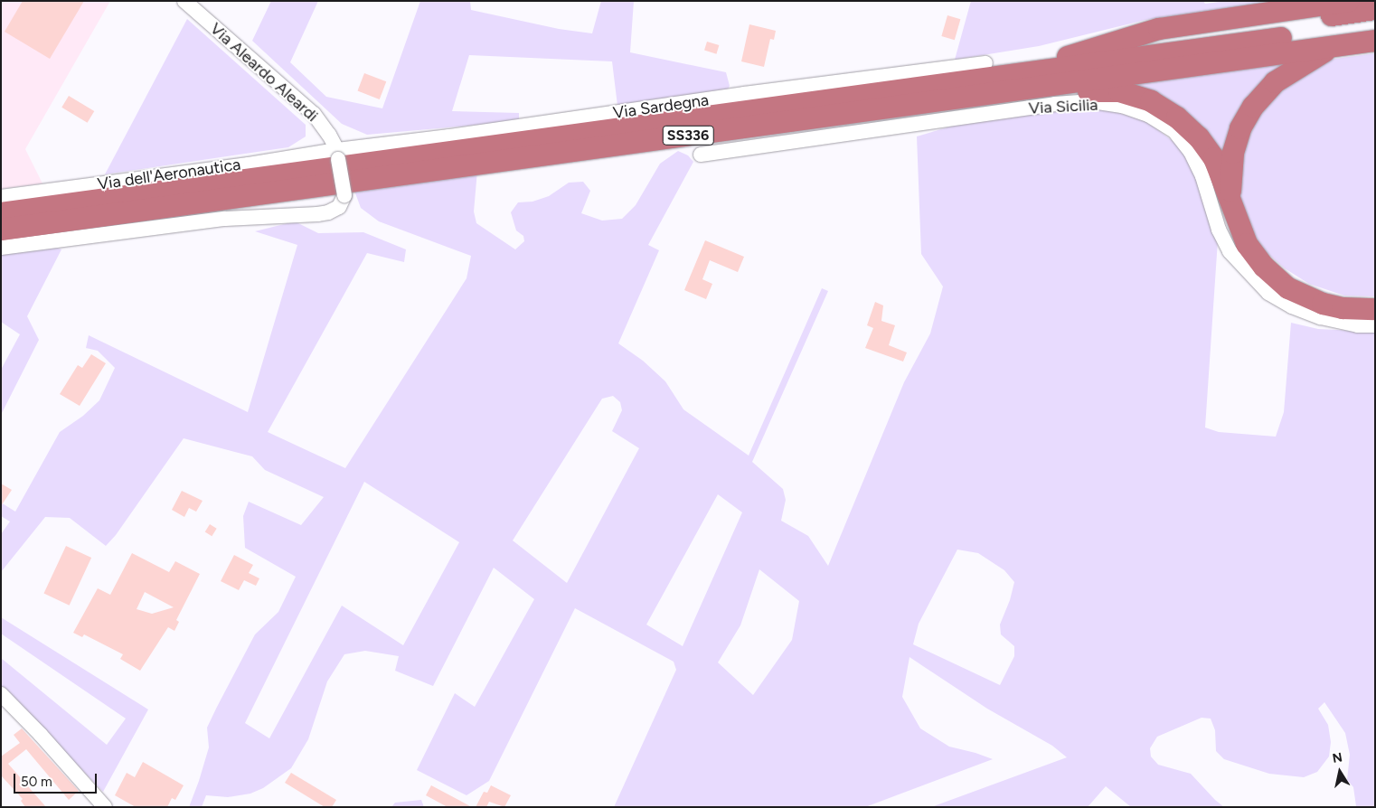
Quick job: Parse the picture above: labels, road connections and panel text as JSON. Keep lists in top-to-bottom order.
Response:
{
  "streets": {
    "highway": ["SS336"],
    "street": [
      "Via Aleardo Aleardi",
      "Via Sardegna",
      "Via Sicilia",
      "Via dell'Aeronautica"
    ]
  },
  "crossings": [
    ["Via Aleardo Aleardi", "Via Sardegna"],
    ["Via Aleardo Aleardi", "Via dell'Aeronautica"],
    ["Via Sardegna", "Via dell'Aeronautica"]
  ],
  "scale_bar": "50 m",
  "north": "top"
}
